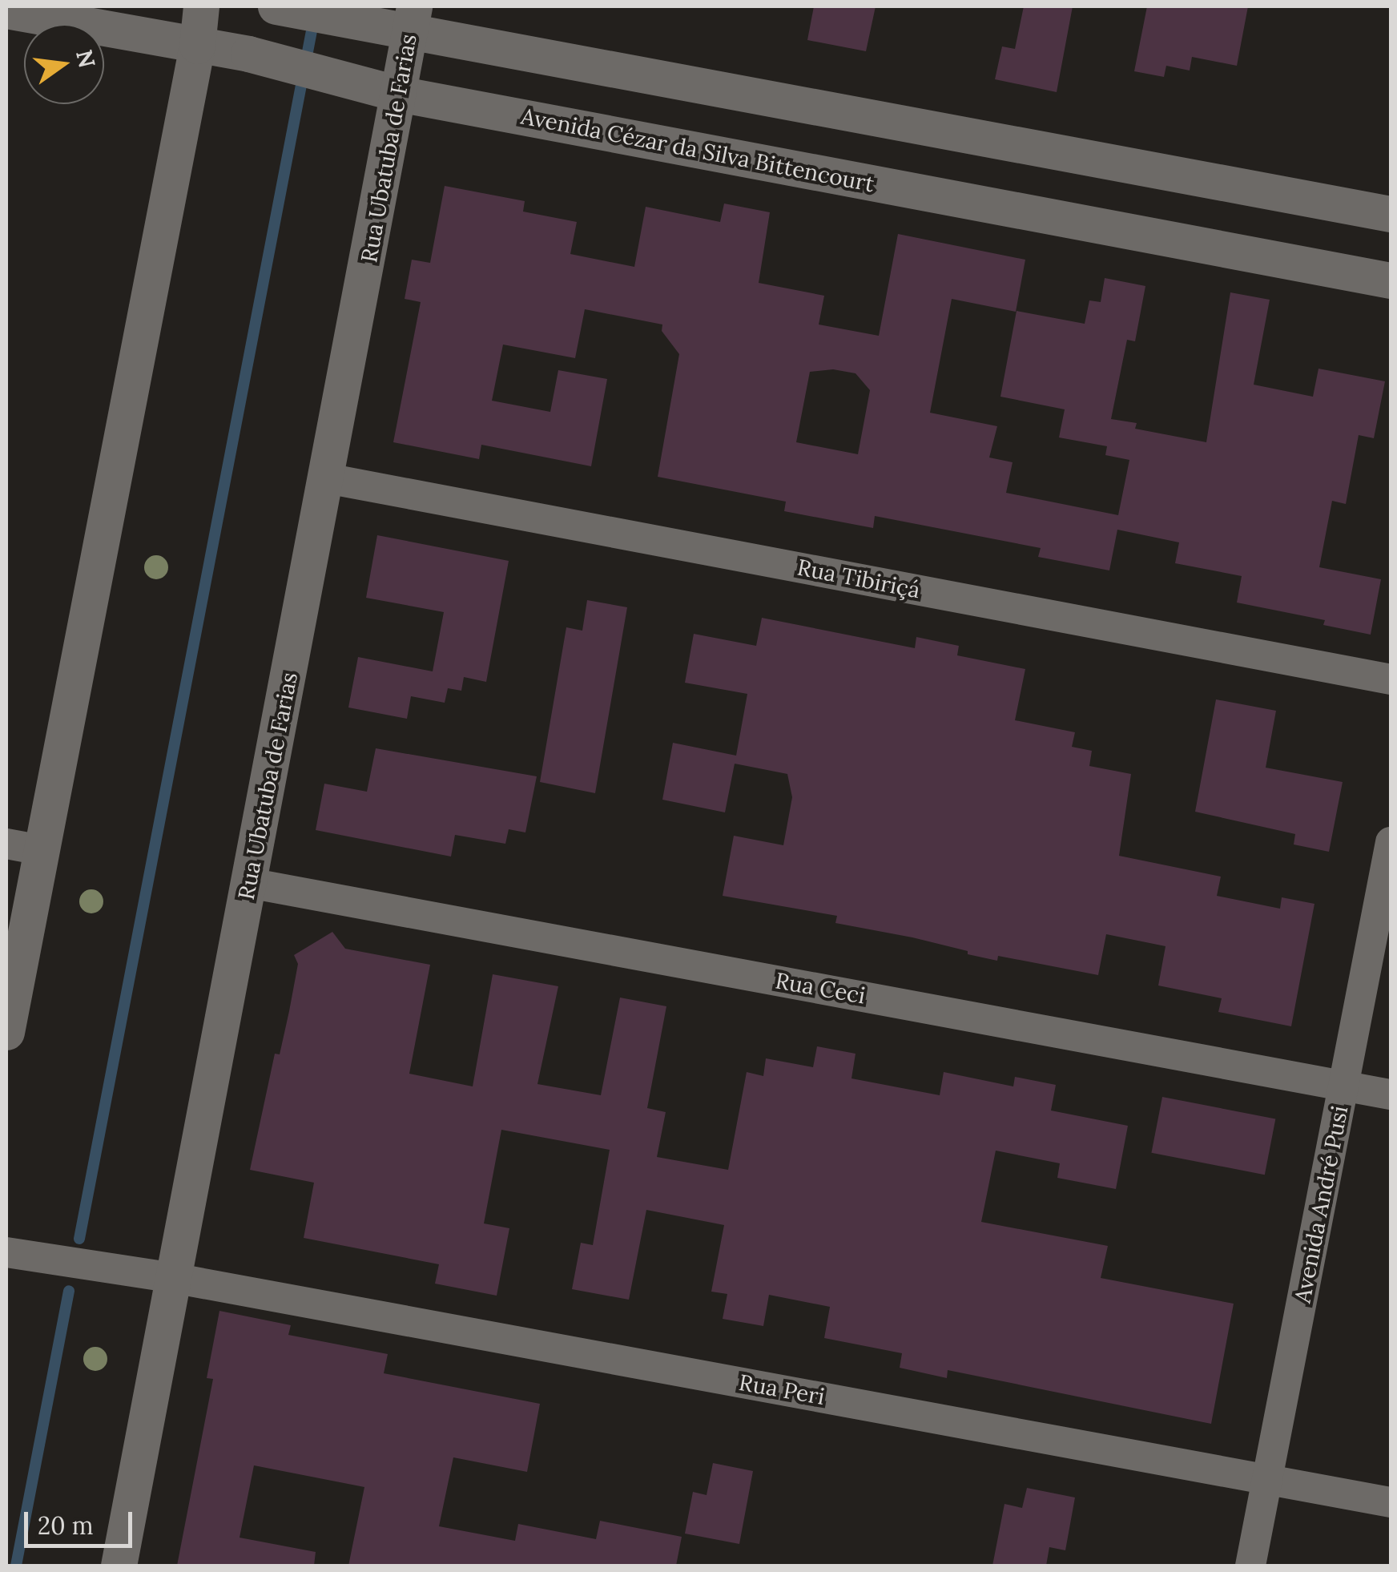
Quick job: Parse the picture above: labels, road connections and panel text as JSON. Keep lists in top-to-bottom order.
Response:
{
  "streets": {
    "street": [
      "Rua Ubatuba de Farias",
      "Avenida Cézar da Silva Bittencourt",
      "Rua Tibiriçá",
      "Rua Ceci",
      "Avenida André Pusi",
      "Rua Peri"
    ]
  },
  "crossings": [
    ["Rua Ubatuba de Farias", "Avenida Cézar da Silva Bittencourt"],
    ["Rua Ubatuba de Farias", "Rua Tibiriçá"],
    ["Rua Ubatuba de Farias", "Rua Ceci"],
    ["Rua Ubatuba de Farias", "Rua Peri"],
    ["Rua Ceci", "Avenida André Pusi"],
    ["Avenida André Pusi", "Rua Peri"]
  ],
  "scale_bar": "20 m",
  "north": "right"
}
